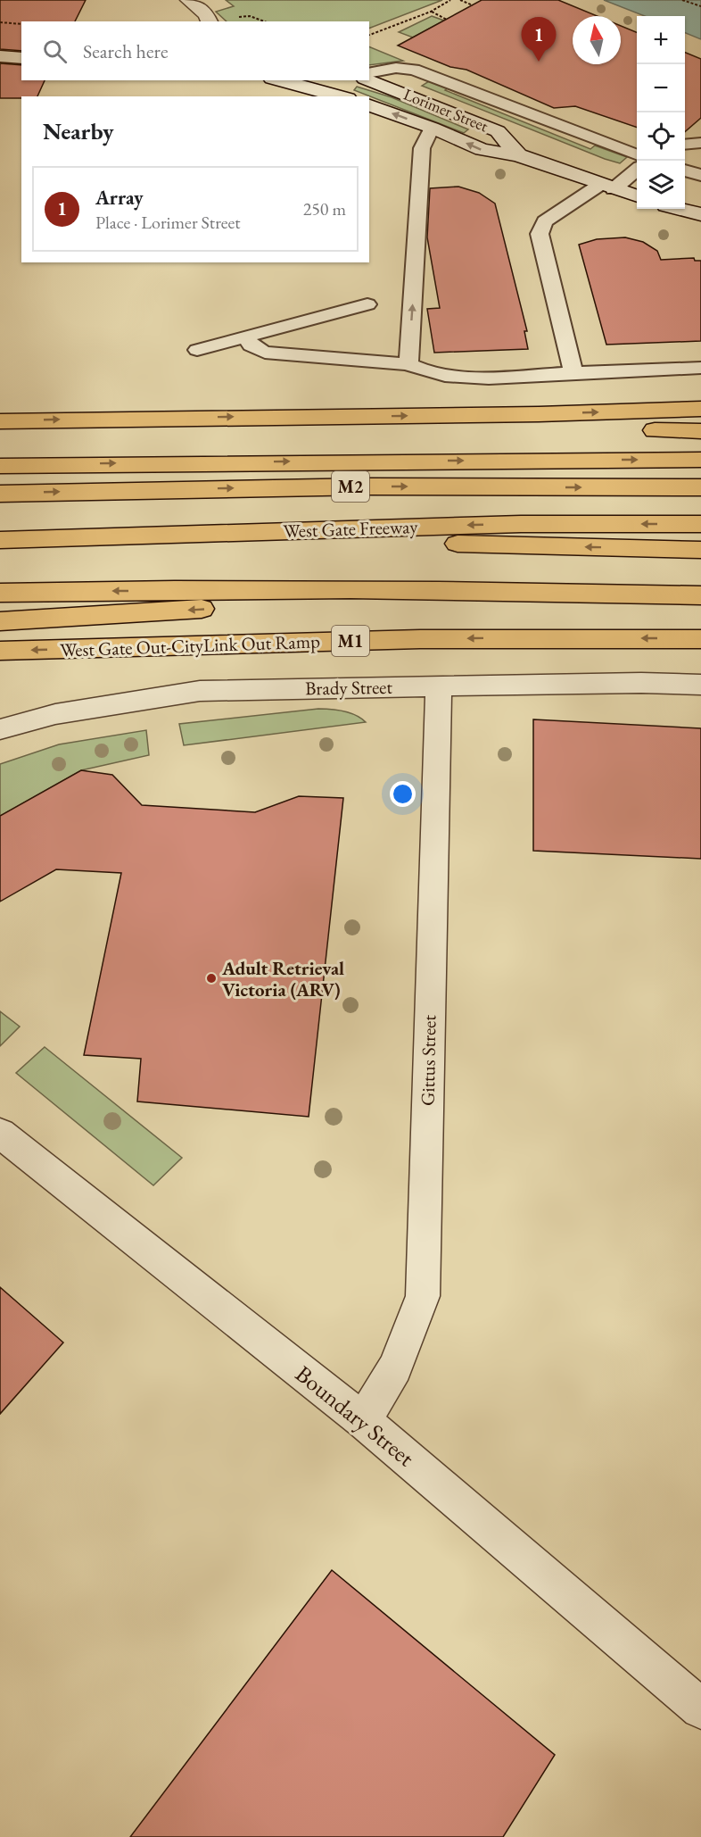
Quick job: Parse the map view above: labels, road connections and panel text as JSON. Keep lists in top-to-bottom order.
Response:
{
  "streets": {
    "highway": [
      "M2",
      "West Gate Freeway",
      "M1",
      "West Gate Out-CityLink Out Ramp"
    ],
    "street": [
      "Lorimer Street",
      "Brady Street",
      "Gittus Street",
      "Boundary Street"
    ]
  },
  "crossings": [
    ["Brady Street", "Gittus Street"],
    ["Gittus Street", "Boundary Street"]
  ],
  "places": ["Adult Retrieval Victoria (ARV)"],
  "north": "top",
  "page": {
    "map_buttons": ["+", "−"],
    "pins": "1",
    "search": "Search here",
    "heading": "Nearby",
    "list": [
      {
        "mark": "1",
        "name": "Array",
        "note": "Place · Lorimer Street",
        "value": "250 m"
      }
    ]
  }
}
